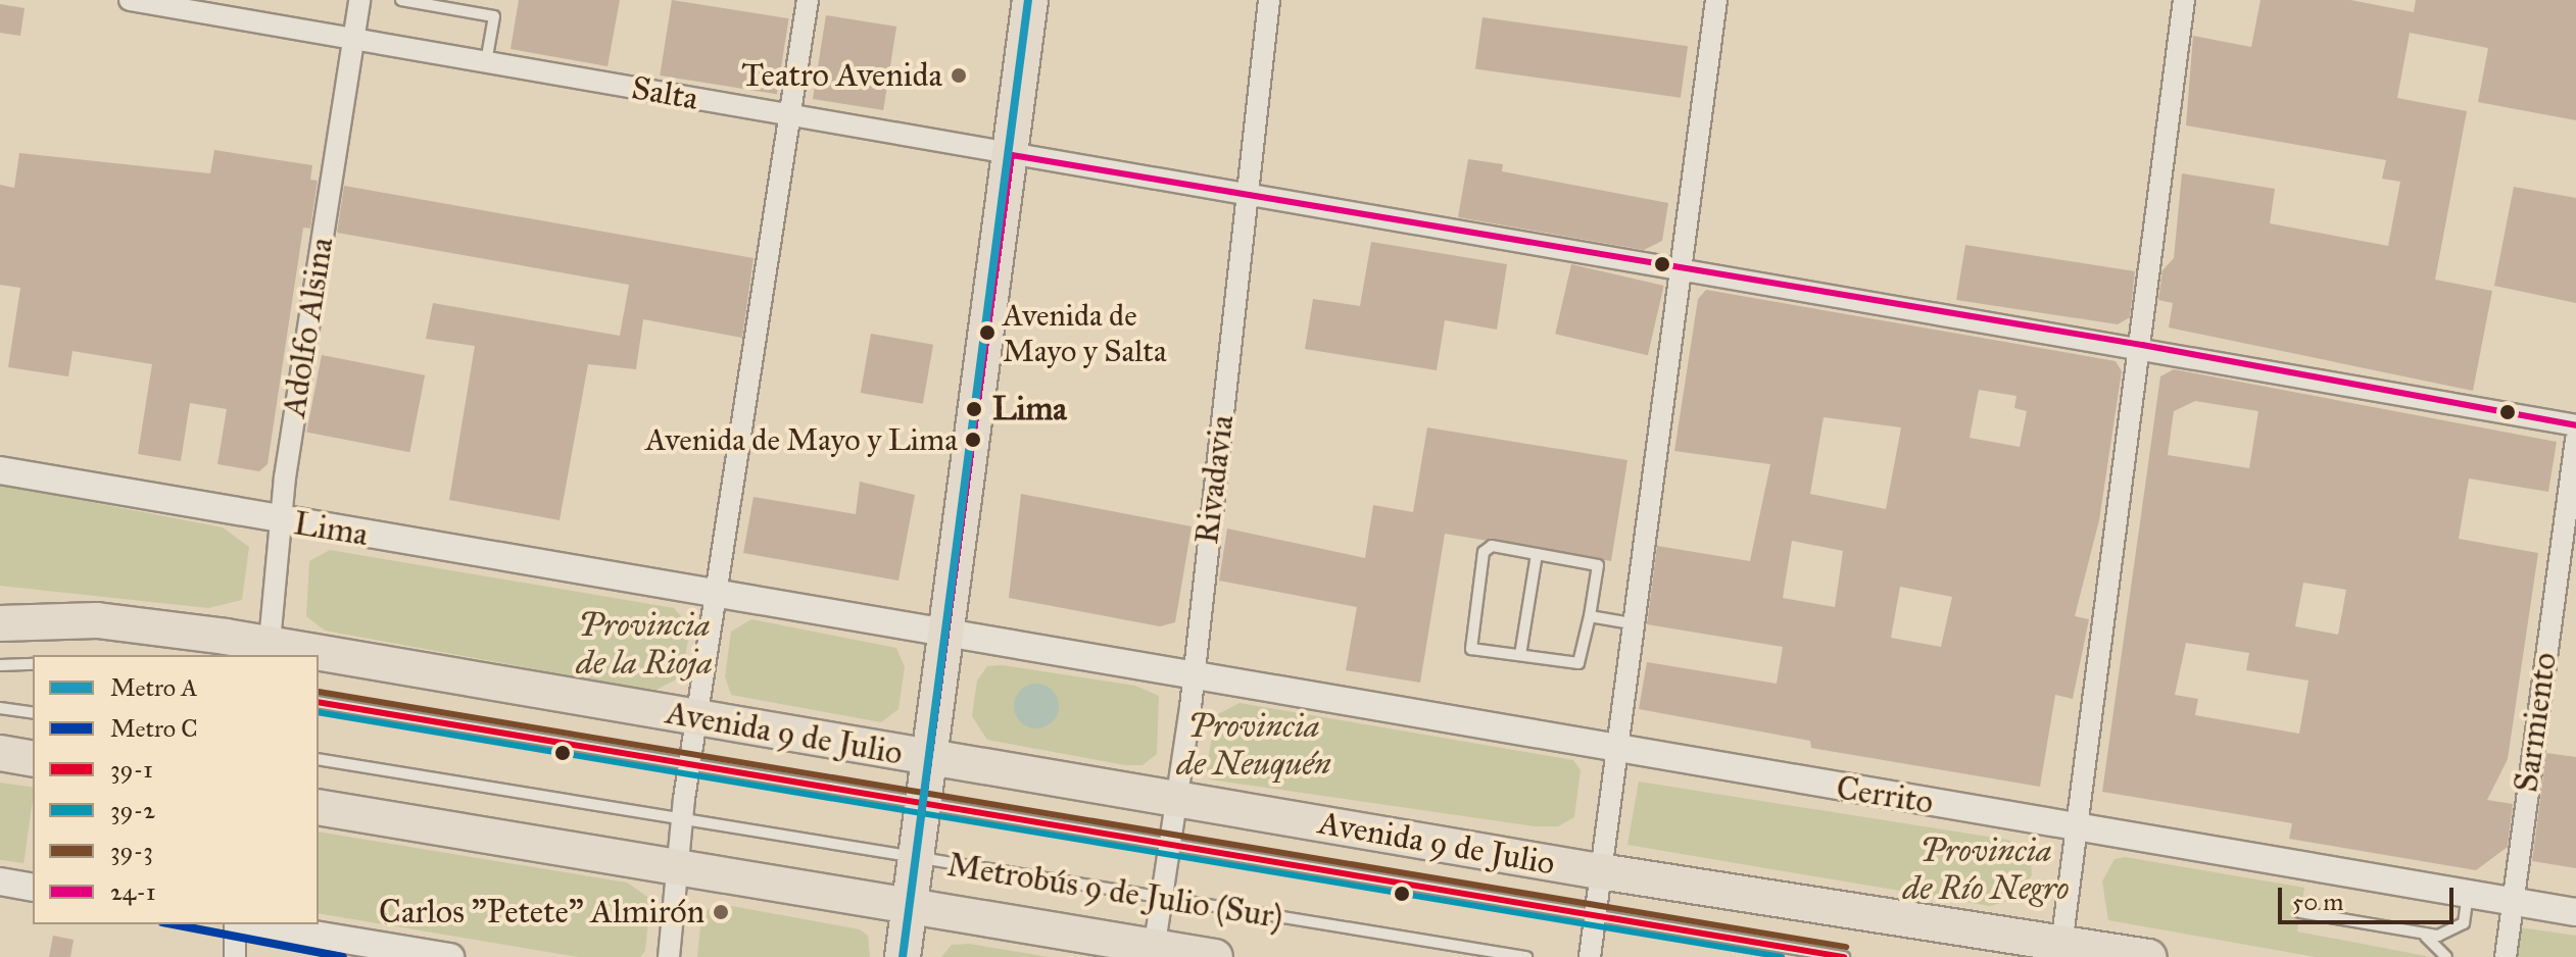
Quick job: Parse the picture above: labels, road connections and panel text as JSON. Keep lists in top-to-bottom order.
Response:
{
  "streets": {
    "main road": ["Avenida 9 de Julio"],
    "street": [
      "Salta",
      "Adolfo Alsina",
      "Rivadavia",
      "Lima",
      "Sarmiento",
      "Cerrito"
    ],
    "lane": ["Metrobús 9 de Julio (Sur)"]
  },
  "crossings": [
    ["Salta", "Adolfo Alsina"],
    ["Salta", "Rivadavia"],
    ["Adolfo Alsina", "Lima"],
    ["Adolfo Alsina", "Avenida 9 de Julio"],
    ["Rivadavia", "Lima"],
    ["Rivadavia", "Avenida 9 de Julio"],
    ["Rivadavia", "Cerrito"],
    ["Rivadavia", "Metrobús 9 de Julio (Sur)"],
    ["Lima", "Cerrito"],
    ["Sarmiento", "Cerrito"]
  ],
  "parks": ["Provincia de la Rioja", "Provincia de Neuquén", "Provincia de Río Negro"],
  "places": [
    "Teatro Avenida",
    "Avenida de Mayo y Salta",
    "Lima",
    "Avenida de Mayo y Lima",
    "Carlos \"Petete\" Almirón"
  ],
  "lines": [
    "metro line A",
    "transit line 24-1",
    "transit line 39-3",
    "transit line 39-1",
    "transit line 39-2",
    "metro line C"
  ],
  "legend": [
    "Metro A",
    "Metro C",
    "39-1",
    "39-2",
    "39-3",
    "24-1"
  ],
  "scale_bar": "50 m"
}
